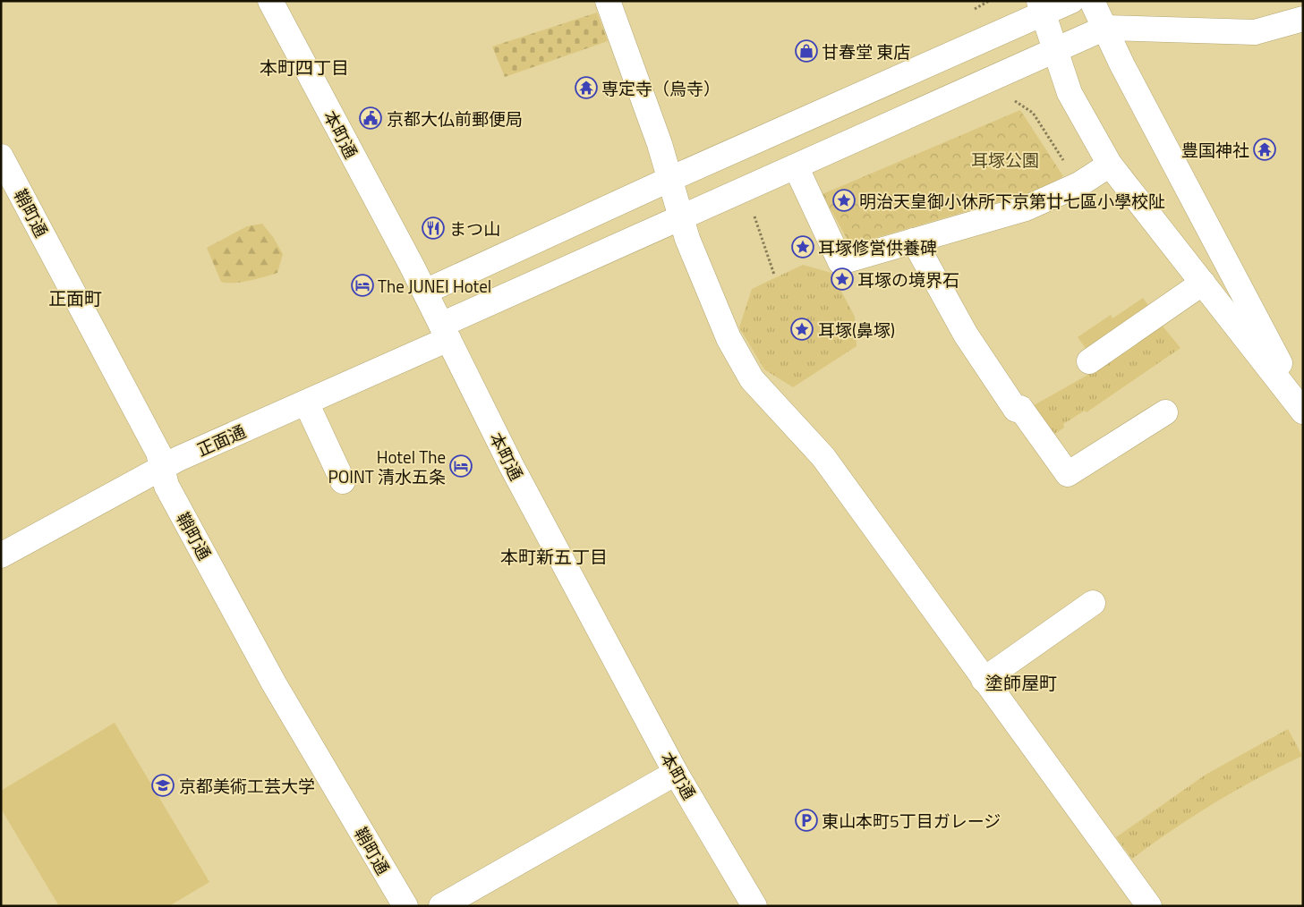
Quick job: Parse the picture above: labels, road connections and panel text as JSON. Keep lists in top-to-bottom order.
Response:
{
  "streets": {
    "street": ["本町通", "鞘町通", "正面通"]
  },
  "crossings": [
    ["本町通", "正面通"],
    ["鞘町通", "正面通"]
  ],
  "districts": [
    "本町四丁目",
    "正面町",
    "本町新五丁目",
    "塗師屋町"
  ],
  "parks": ["耳塚公園"],
  "places": {
    "shop": ["甘春堂 東店"],
    "temple": ["専定寺（烏寺）", "豊国神社"],
    "public building": ["京都大仏前郵便局"],
    "place": [
      "明治天皇御小休所下京第廿七區小學校阯",
      "耳塚修営供養碑",
      "耳塚の境界石",
      "耳塚(鼻塚)"
    ],
    "restaurant": ["まつ山"],
    "hotel": ["The JUNEI Hotel", "Hotel The POINT 清水五条"],
    "school or university": ["京都美術工芸大学"],
    "parking": ["東山本町5丁目ガレージ"]
  }
}
